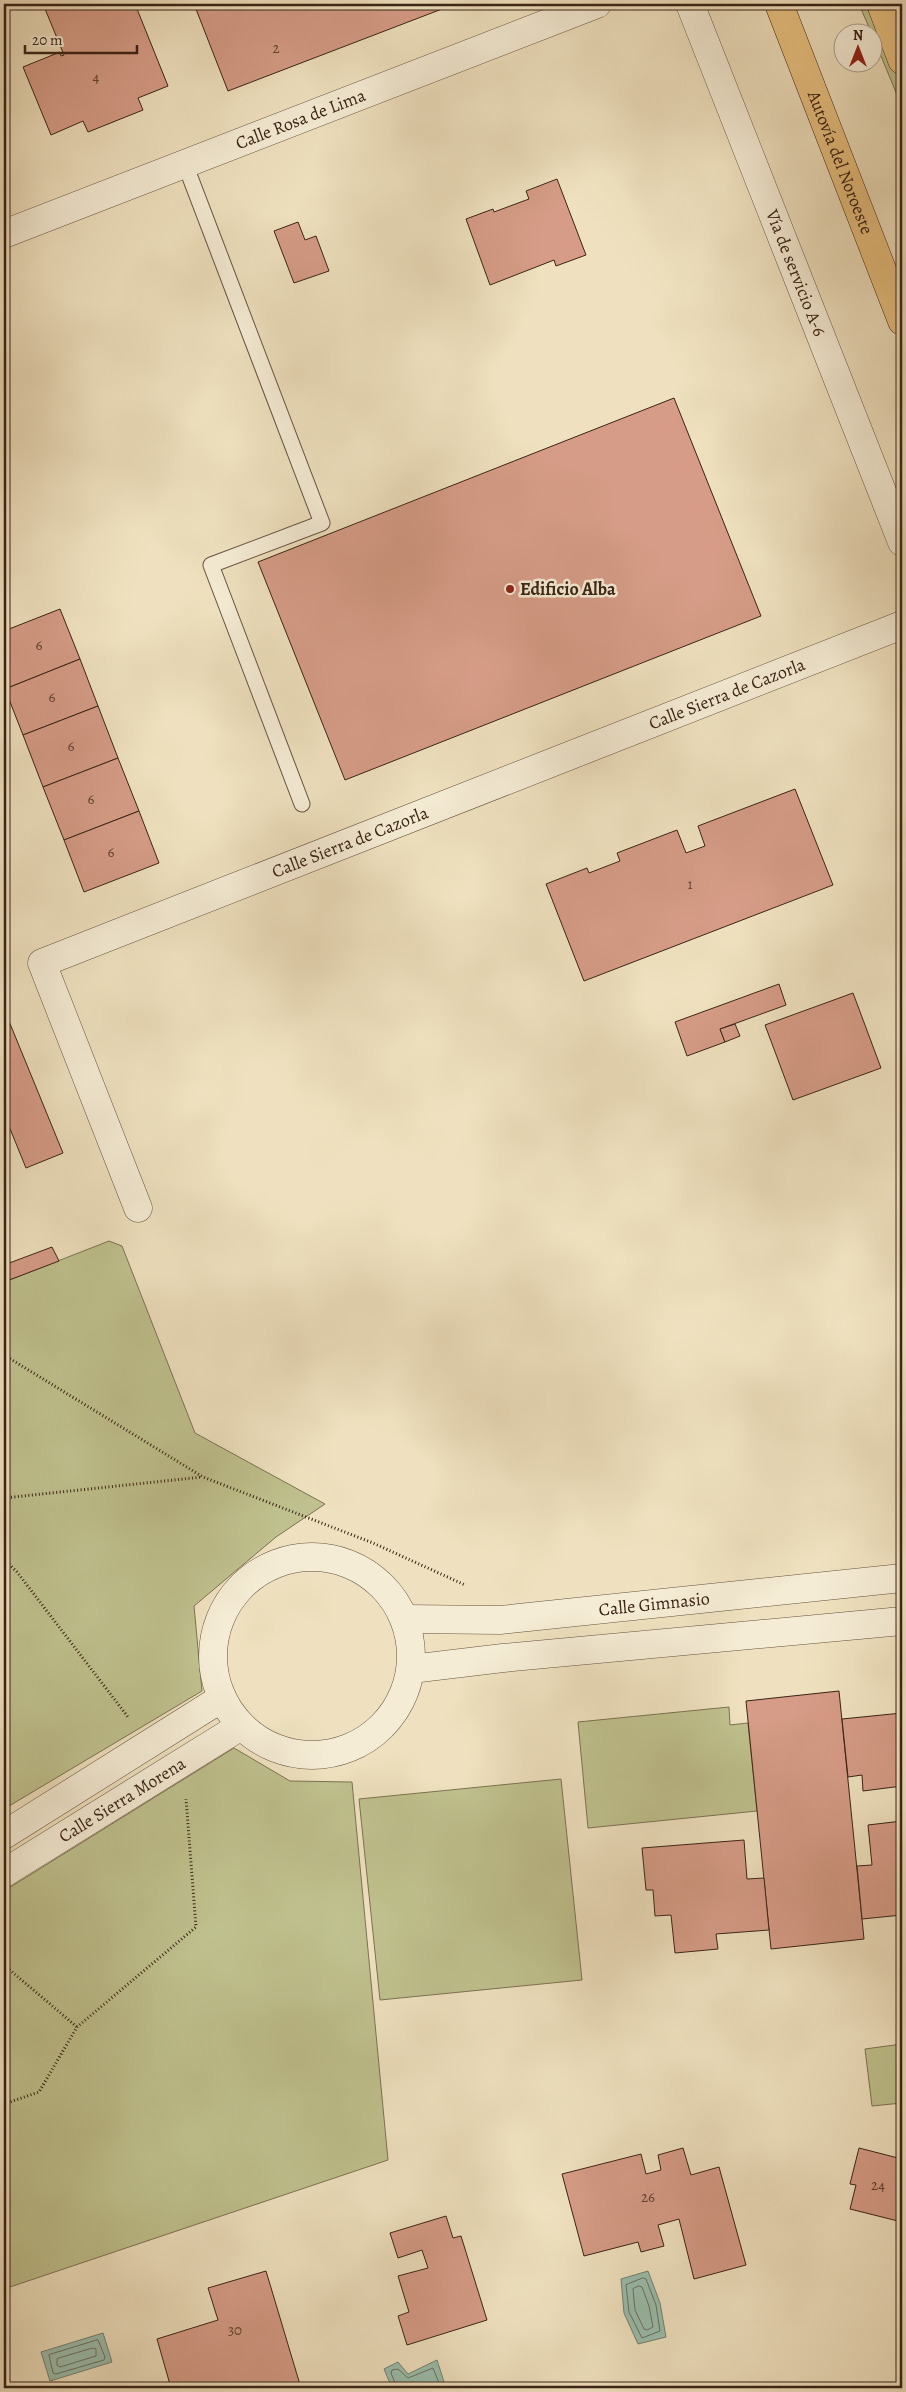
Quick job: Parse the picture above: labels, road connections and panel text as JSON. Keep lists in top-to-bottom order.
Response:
{
  "streets": {
    "highway": ["Autovía del Noroeste"],
    "street": [
      "Calle Rosa de Lima",
      "Vía de servicio A-6",
      "Calle Sierra de Cazorla",
      "Calle Gimnasio",
      "Calle Sierra Morena"
    ]
  },
  "places": ["Edificio Alba"],
  "house_numbers": [
    "2",
    "4",
    "6",
    "6",
    "6",
    "6",
    "6",
    "1",
    "24",
    "26",
    "30"
  ],
  "scale_bar": "20 m",
  "north": "top"
}
